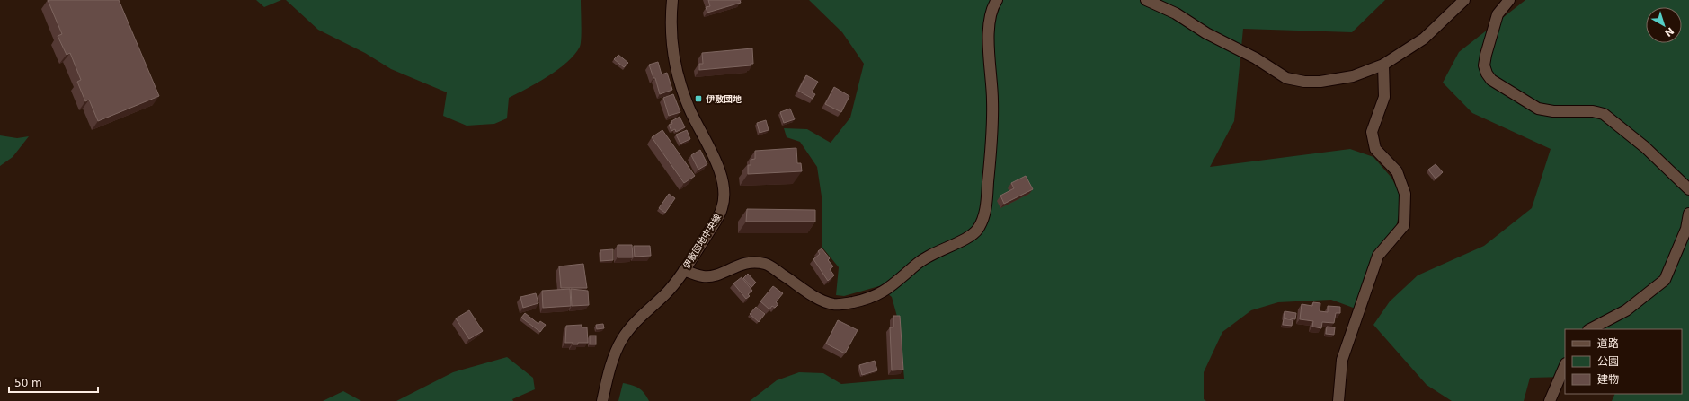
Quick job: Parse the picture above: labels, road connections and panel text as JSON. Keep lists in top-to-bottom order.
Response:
{
  "streets": {
    "street": ["伊敷団地中央線"]
  },
  "places": {
    "transit": ["伊敷団地"]
  },
  "legend": ["道路", "公園", "建物"],
  "scale_bar": "50 m",
  "north": "bottom right"
}
